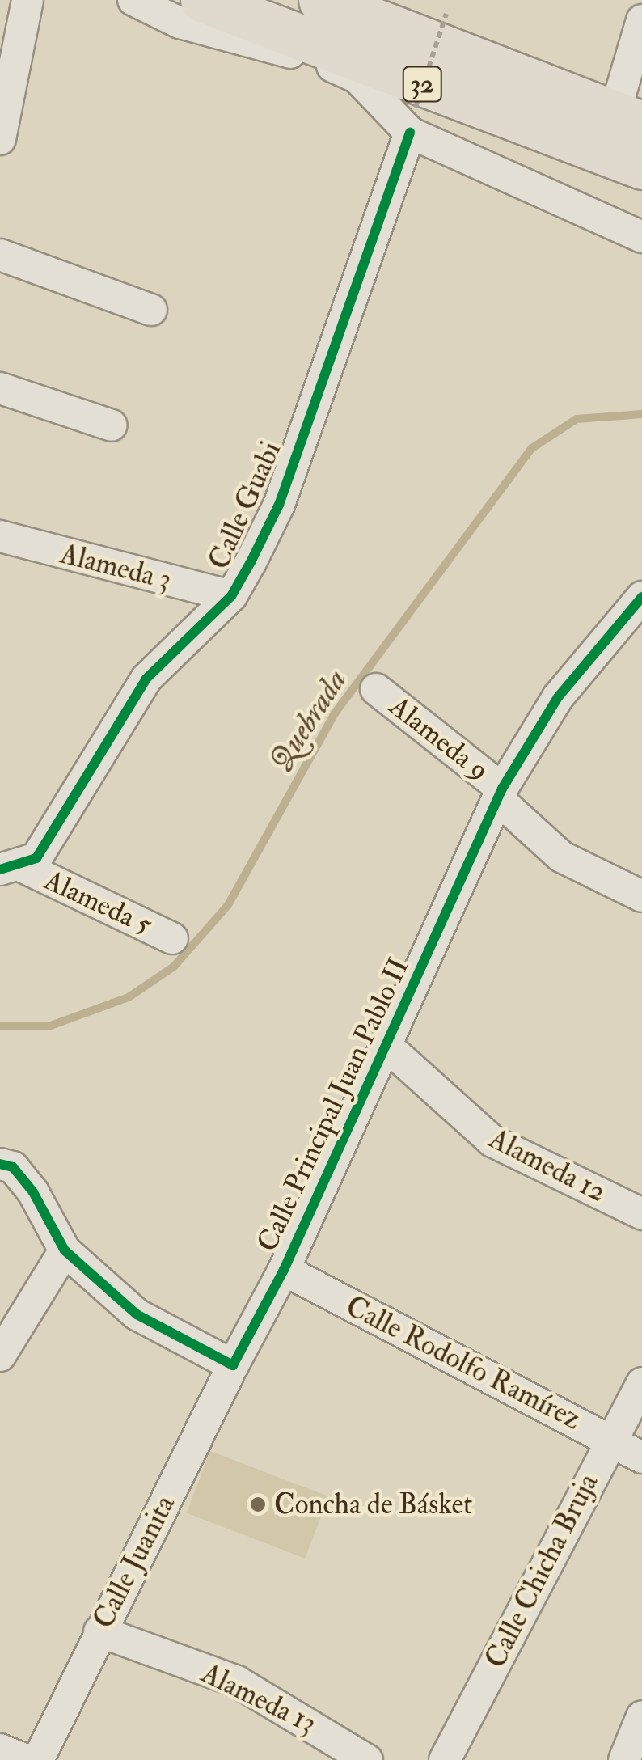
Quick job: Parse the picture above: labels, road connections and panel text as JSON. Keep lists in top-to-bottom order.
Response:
{
  "streets": {
    "highway": ["32"],
    "street": [
      "Calle Guabi",
      "Alameda 3",
      "Alameda 9",
      "Alameda 5",
      "Calle Principal Juan Pablo II",
      "Alameda 12",
      "Calle Rodolfo Ramírez",
      "Calle Juanita",
      "Calle Chicha Bruja",
      "Alameda 13"
    ]
  },
  "crossings": [
    ["Calle Guabi", "Alameda 3"],
    ["Calle Guabi", "Alameda 5"],
    ["Alameda 9", "Calle Principal Juan Pablo II"],
    ["Calle Principal Juan Pablo II", "Alameda 12"],
    ["Calle Principal Juan Pablo II", "Calle Rodolfo Ramírez"],
    ["Calle Principal Juan Pablo II", "Calle Juanita"],
    ["Calle Rodolfo Ramírez", "Calle Chicha Bruja"],
    ["Calle Juanita", "Alameda 13"]
  ],
  "water": ["Quebrada"],
  "places": ["Concha de Básket"]
}
